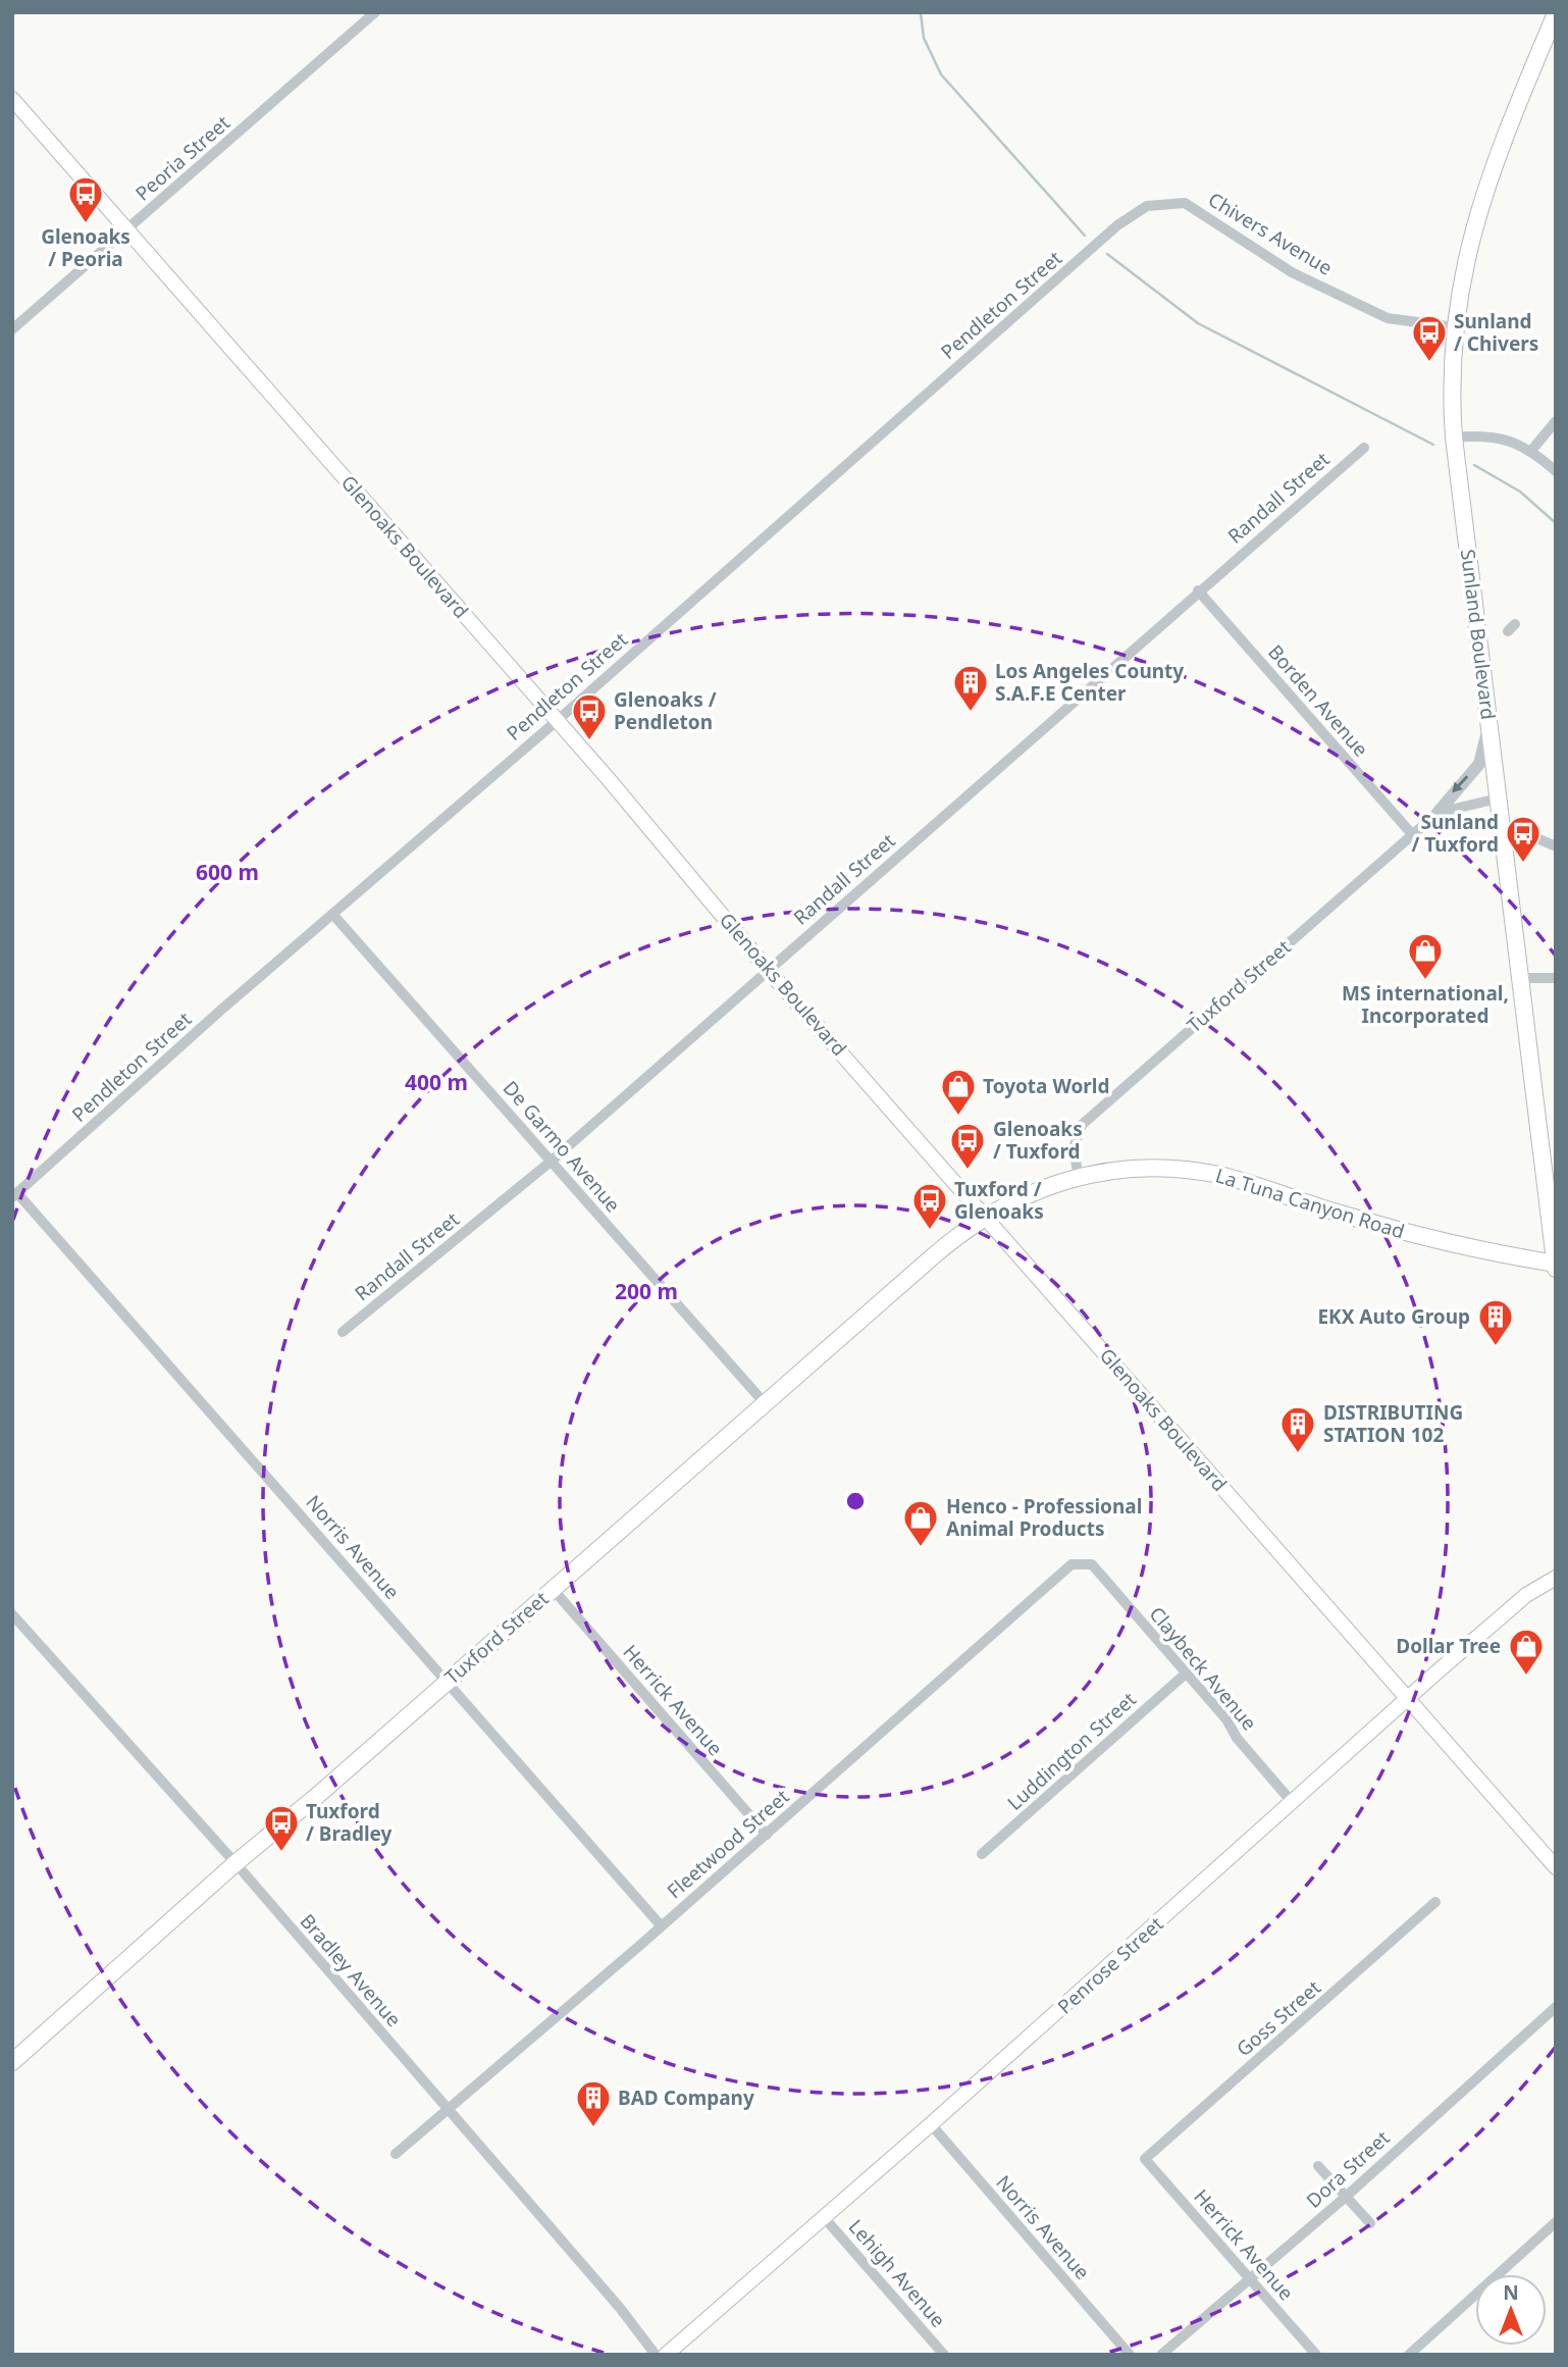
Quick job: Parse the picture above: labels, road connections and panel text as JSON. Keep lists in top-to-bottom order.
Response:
{
  "streets": {
    "main road": [
      "Glenoaks Boulevard",
      "Sunland Boulevard",
      "Tuxford Street",
      "La Tuna Canyon Road",
      "Penrose Street"
    ],
    "street": [
      "Peoria Street",
      "Chivers Avenue",
      "Pendleton Street",
      "Randall Street",
      "Borden Avenue",
      "De Garmo Avenue",
      "Norris Avenue",
      "Claybeck Avenue",
      "Herrick Avenue",
      "Luddington Street",
      "Fleetwood Street",
      "Bradley Avenue",
      "Goss Street",
      "Dora Street",
      "Lehigh Avenue"
    ]
  },
  "crossings": [
    ["Peoria Street", "Glenoaks Boulevard"],
    ["Chivers Avenue", "Pendleton Street"],
    ["Chivers Avenue", "Sunland Boulevard"],
    ["Pendleton Street", "Glenoaks Boulevard"],
    ["Pendleton Street", "De Garmo Avenue"],
    ["Pendleton Street", "Norris Avenue"],
    ["Randall Street", "Glenoaks Boulevard"],
    ["Randall Street", "Borden Avenue"],
    ["Randall Street", "De Garmo Avenue"],
    ["Glenoaks Boulevard", "Tuxford Street"],
    ["Glenoaks Boulevard", "La Tuna Canyon Road"],
    ["Glenoaks Boulevard", "Penrose Street"],
    ["Sunland Boulevard", "Tuxford Street"],
    ["Sunland Boulevard", "La Tuna Canyon Road"],
    ["Borden Avenue", "Tuxford Street"],
    ["Tuxford Street", "De Garmo Avenue"],
    ["Tuxford Street", "La Tuna Canyon Road"],
    ["Tuxford Street", "Norris Avenue"],
    ["Tuxford Street", "Herrick Avenue"],
    ["Tuxford Street", "Bradley Avenue"],
    ["Norris Avenue", "Fleetwood Street"],
    ["Norris Avenue", "Penrose Street"],
    ["Claybeck Avenue", "Luddington Street"],
    ["Claybeck Avenue", "Fleetwood Street"],
    ["Claybeck Avenue", "Penrose Street"],
    ["Herrick Avenue", "Fleetwood Street"],
    ["Herrick Avenue", "Goss Street"],
    ["Herrick Avenue", "Dora Street"],
    ["Fleetwood Street", "Bradley Avenue"],
    ["Penrose Street", "Lehigh Avenue"]
  ],
  "places": {
    "bus stop": [
      "Glenoaks / Peoria",
      "Sunland / Chivers",
      "Glenoaks / Pendleton",
      "Sunland / Tuxford",
      "Glenoaks / Tuxford",
      "Tuxford / Glenoaks",
      "Tuxford / Bradley"
    ],
    "building": [
      "Los Angeles County S.A.F.E Center",
      "EKX Auto Group",
      "DISTRIBUTING STATION 102",
      "BAD Company"
    ],
    "shop": [
      "MS international, Incorporated",
      "Toyota World",
      "Henco - Professional Animal Products",
      "Dollar Tree"
    ]
  },
  "north": "top",
  "rings": ["600 m", "400 m", "200 m"]
}
